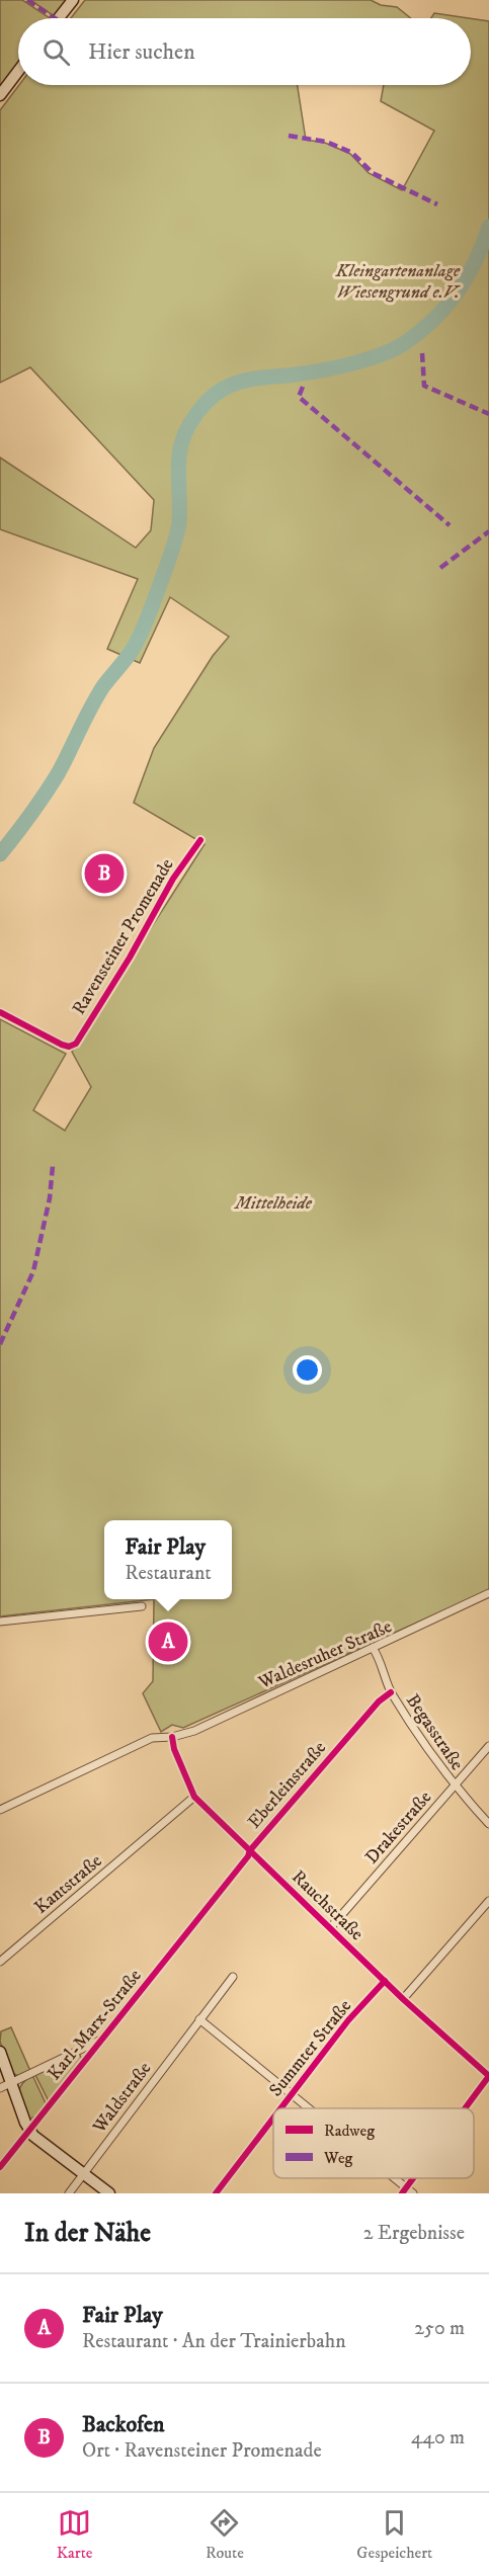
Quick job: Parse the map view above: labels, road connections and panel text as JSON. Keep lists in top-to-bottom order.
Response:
{
  "streets": {
    "street": [
      "Ravensteiner Promenade",
      "Waldesruher Straße",
      "Begasstraße",
      "Eberleinstraße",
      "Drakestraße",
      "Kantstraße",
      "Rauchstraße",
      "Karl-Marx-Straße",
      "Summter Straße",
      "Waldstraße"
    ]
  },
  "crossings": [
    ["Waldesruher Straße", "Begasstraße"],
    ["Waldesruher Straße", "Rauchstraße"],
    ["Begasstraße", "Eberleinstraße"],
    ["Begasstraße", "Drakestraße"],
    ["Eberleinstraße", "Rauchstraße"],
    ["Eberleinstraße", "Karl-Marx-Straße"],
    ["Drakestraße", "Rauchstraße"],
    ["Kantstraße", "Rauchstraße"],
    ["Rauchstraße", "Summter Straße"]
  ],
  "parks": ["Kleingartenanlage Wiesengrund e.V.", "Mittelheide"],
  "legend": ["Radweg", "Weg"],
  "page": {
    "search": "Hier suchen",
    "pins": ["B", "A"],
    "popup": ["Fair Play", "Restaurant"],
    "heading": ["In der Nähe", "2 Ergebnisse"],
    "list": [
      {
        "mark": "A",
        "name": "Fair Play",
        "note": "Restaurant · An der Trainierbahn",
        "value": "250 m"
      },
      {
        "mark": "B",
        "name": "Backofen",
        "note": "Ort · Ravensteiner Promenade",
        "value": "440 m"
      }
    ],
    "nav": ["Karte", "Route", "Gespeichert"]
  }
}
